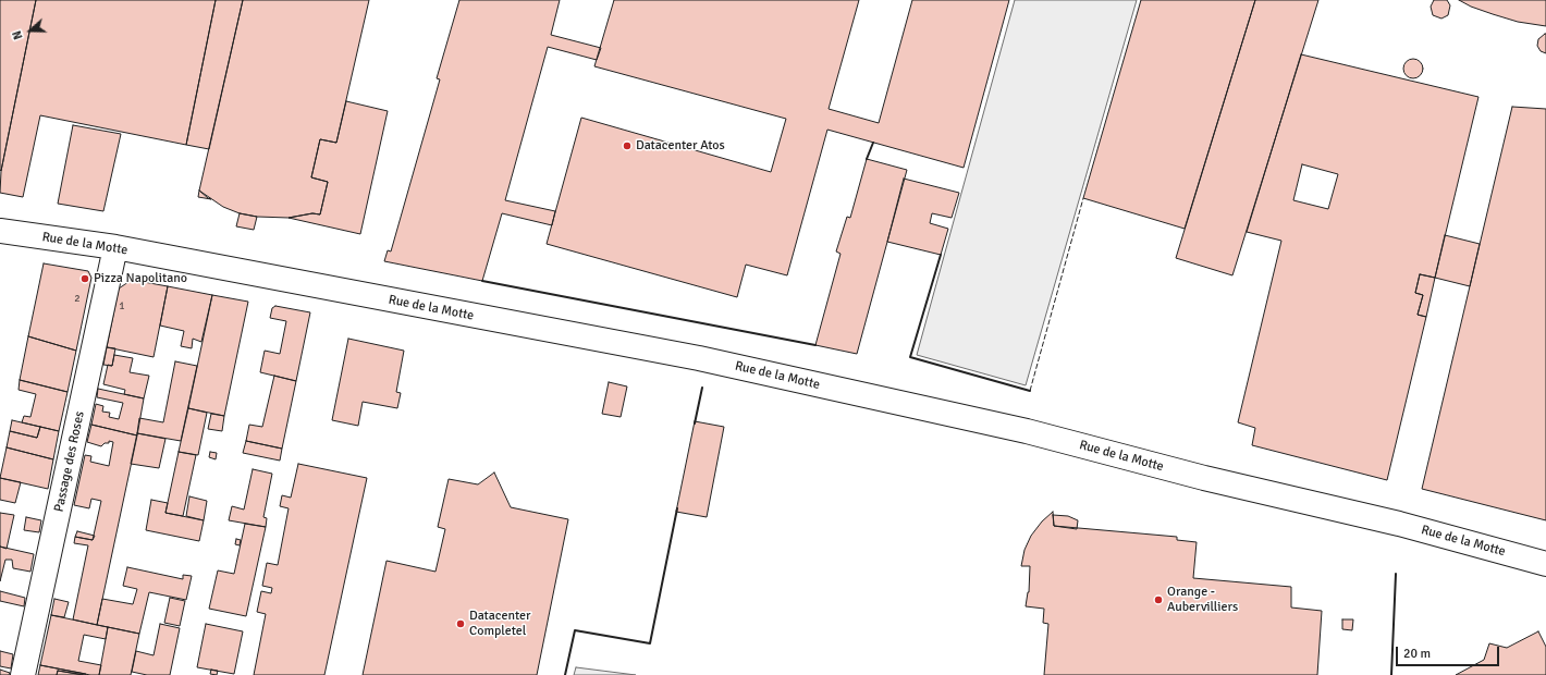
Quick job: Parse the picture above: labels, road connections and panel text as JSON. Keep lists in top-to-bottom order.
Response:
{
  "streets": {
    "street": ["Rue de la Motte", "Passage des Roses"]
  },
  "crossings": [
    ["Rue de la Motte", "Passage des Roses"]
  ],
  "places": [
    "Datacenter Atos",
    "Pizza Napolitano",
    "Orange - Aubervilliers",
    "Datacenter Completel"
  ],
  "house_numbers": ["2", "1"],
  "scale_bar": "20 m",
  "north": "left"
}
